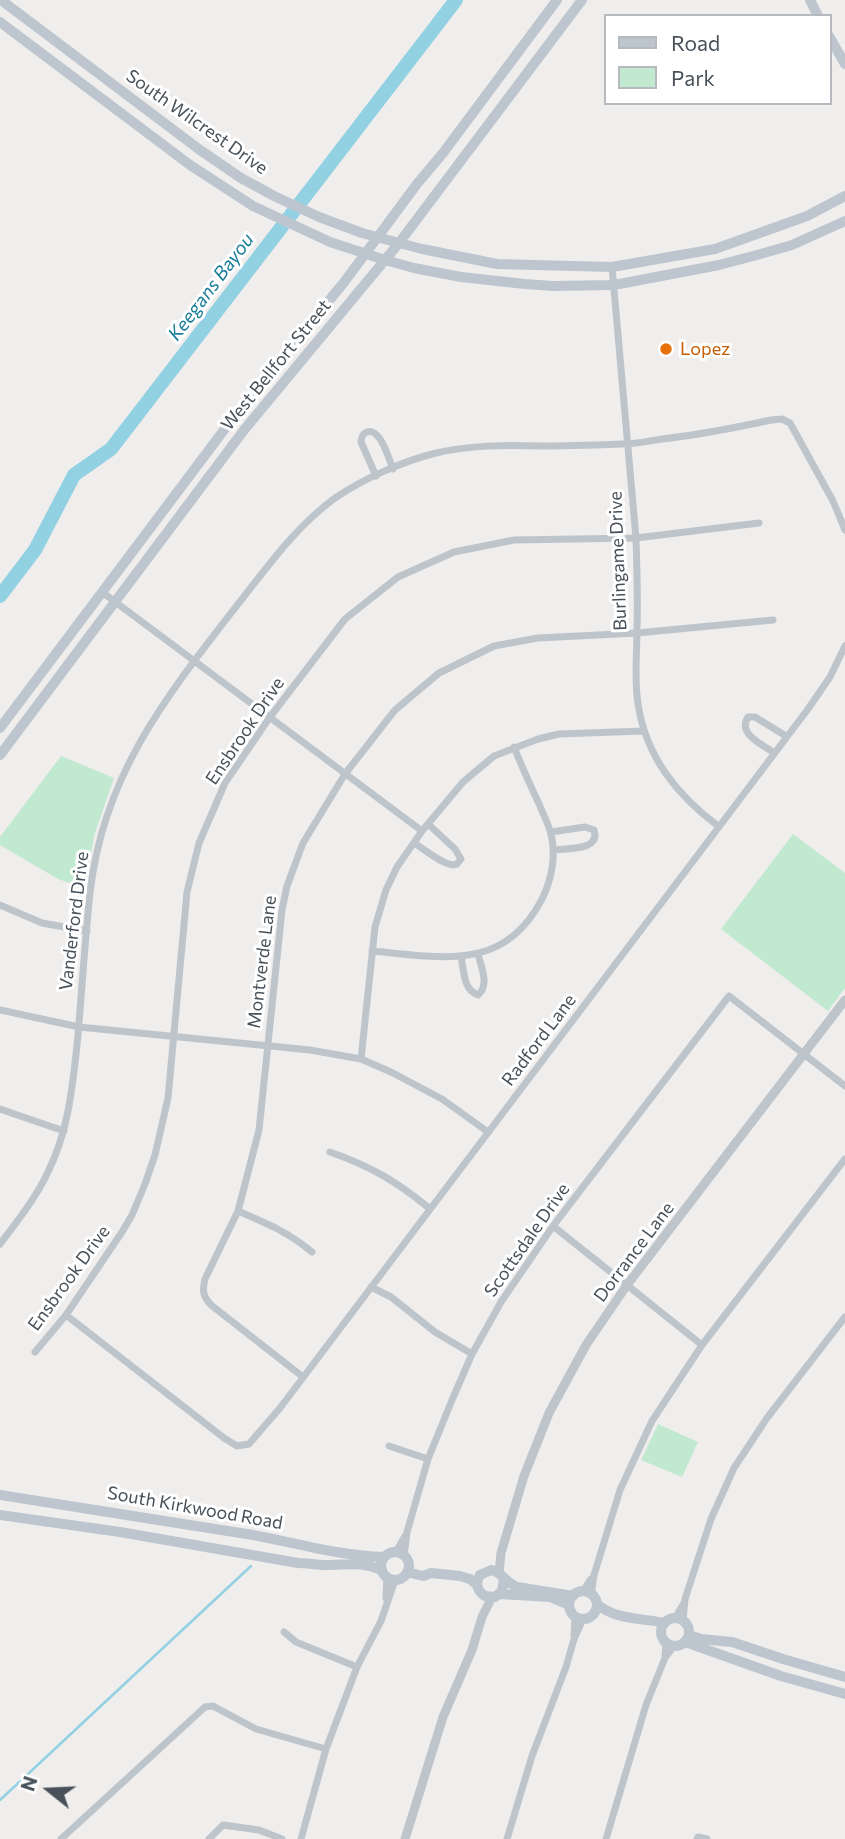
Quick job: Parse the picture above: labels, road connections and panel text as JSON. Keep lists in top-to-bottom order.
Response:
{
  "streets": {
    "main road": ["South Wilcrest Drive", "West Bellfort Street", "South Kirkwood Road"],
    "street": [
      "Burlingame Drive",
      "Ensbrook Drive",
      "Vanderford Drive",
      "Montverde Lane",
      "Radford Lane",
      "Scottsdale Drive",
      "Dorrance Lane"
    ]
  },
  "crossings": [
    ["South Wilcrest Drive", "West Bellfort Street"],
    ["South Wilcrest Drive", "Burlingame Drive"],
    ["Burlingame Drive", "Ensbrook Drive"],
    ["Burlingame Drive", "Vanderford Drive"],
    ["Burlingame Drive", "Montverde Lane"],
    ["Burlingame Drive", "Radford Lane"],
    ["Ensbrook Drive", "Radford Lane"],
    ["Montverde Lane", "Radford Lane"],
    ["Scottsdale Drive", "Dorrance Lane"]
  ],
  "water": ["Keegans Bayou"],
  "places": ["Lopez"],
  "legend": ["Road", "Park"],
  "north": "left"
}
